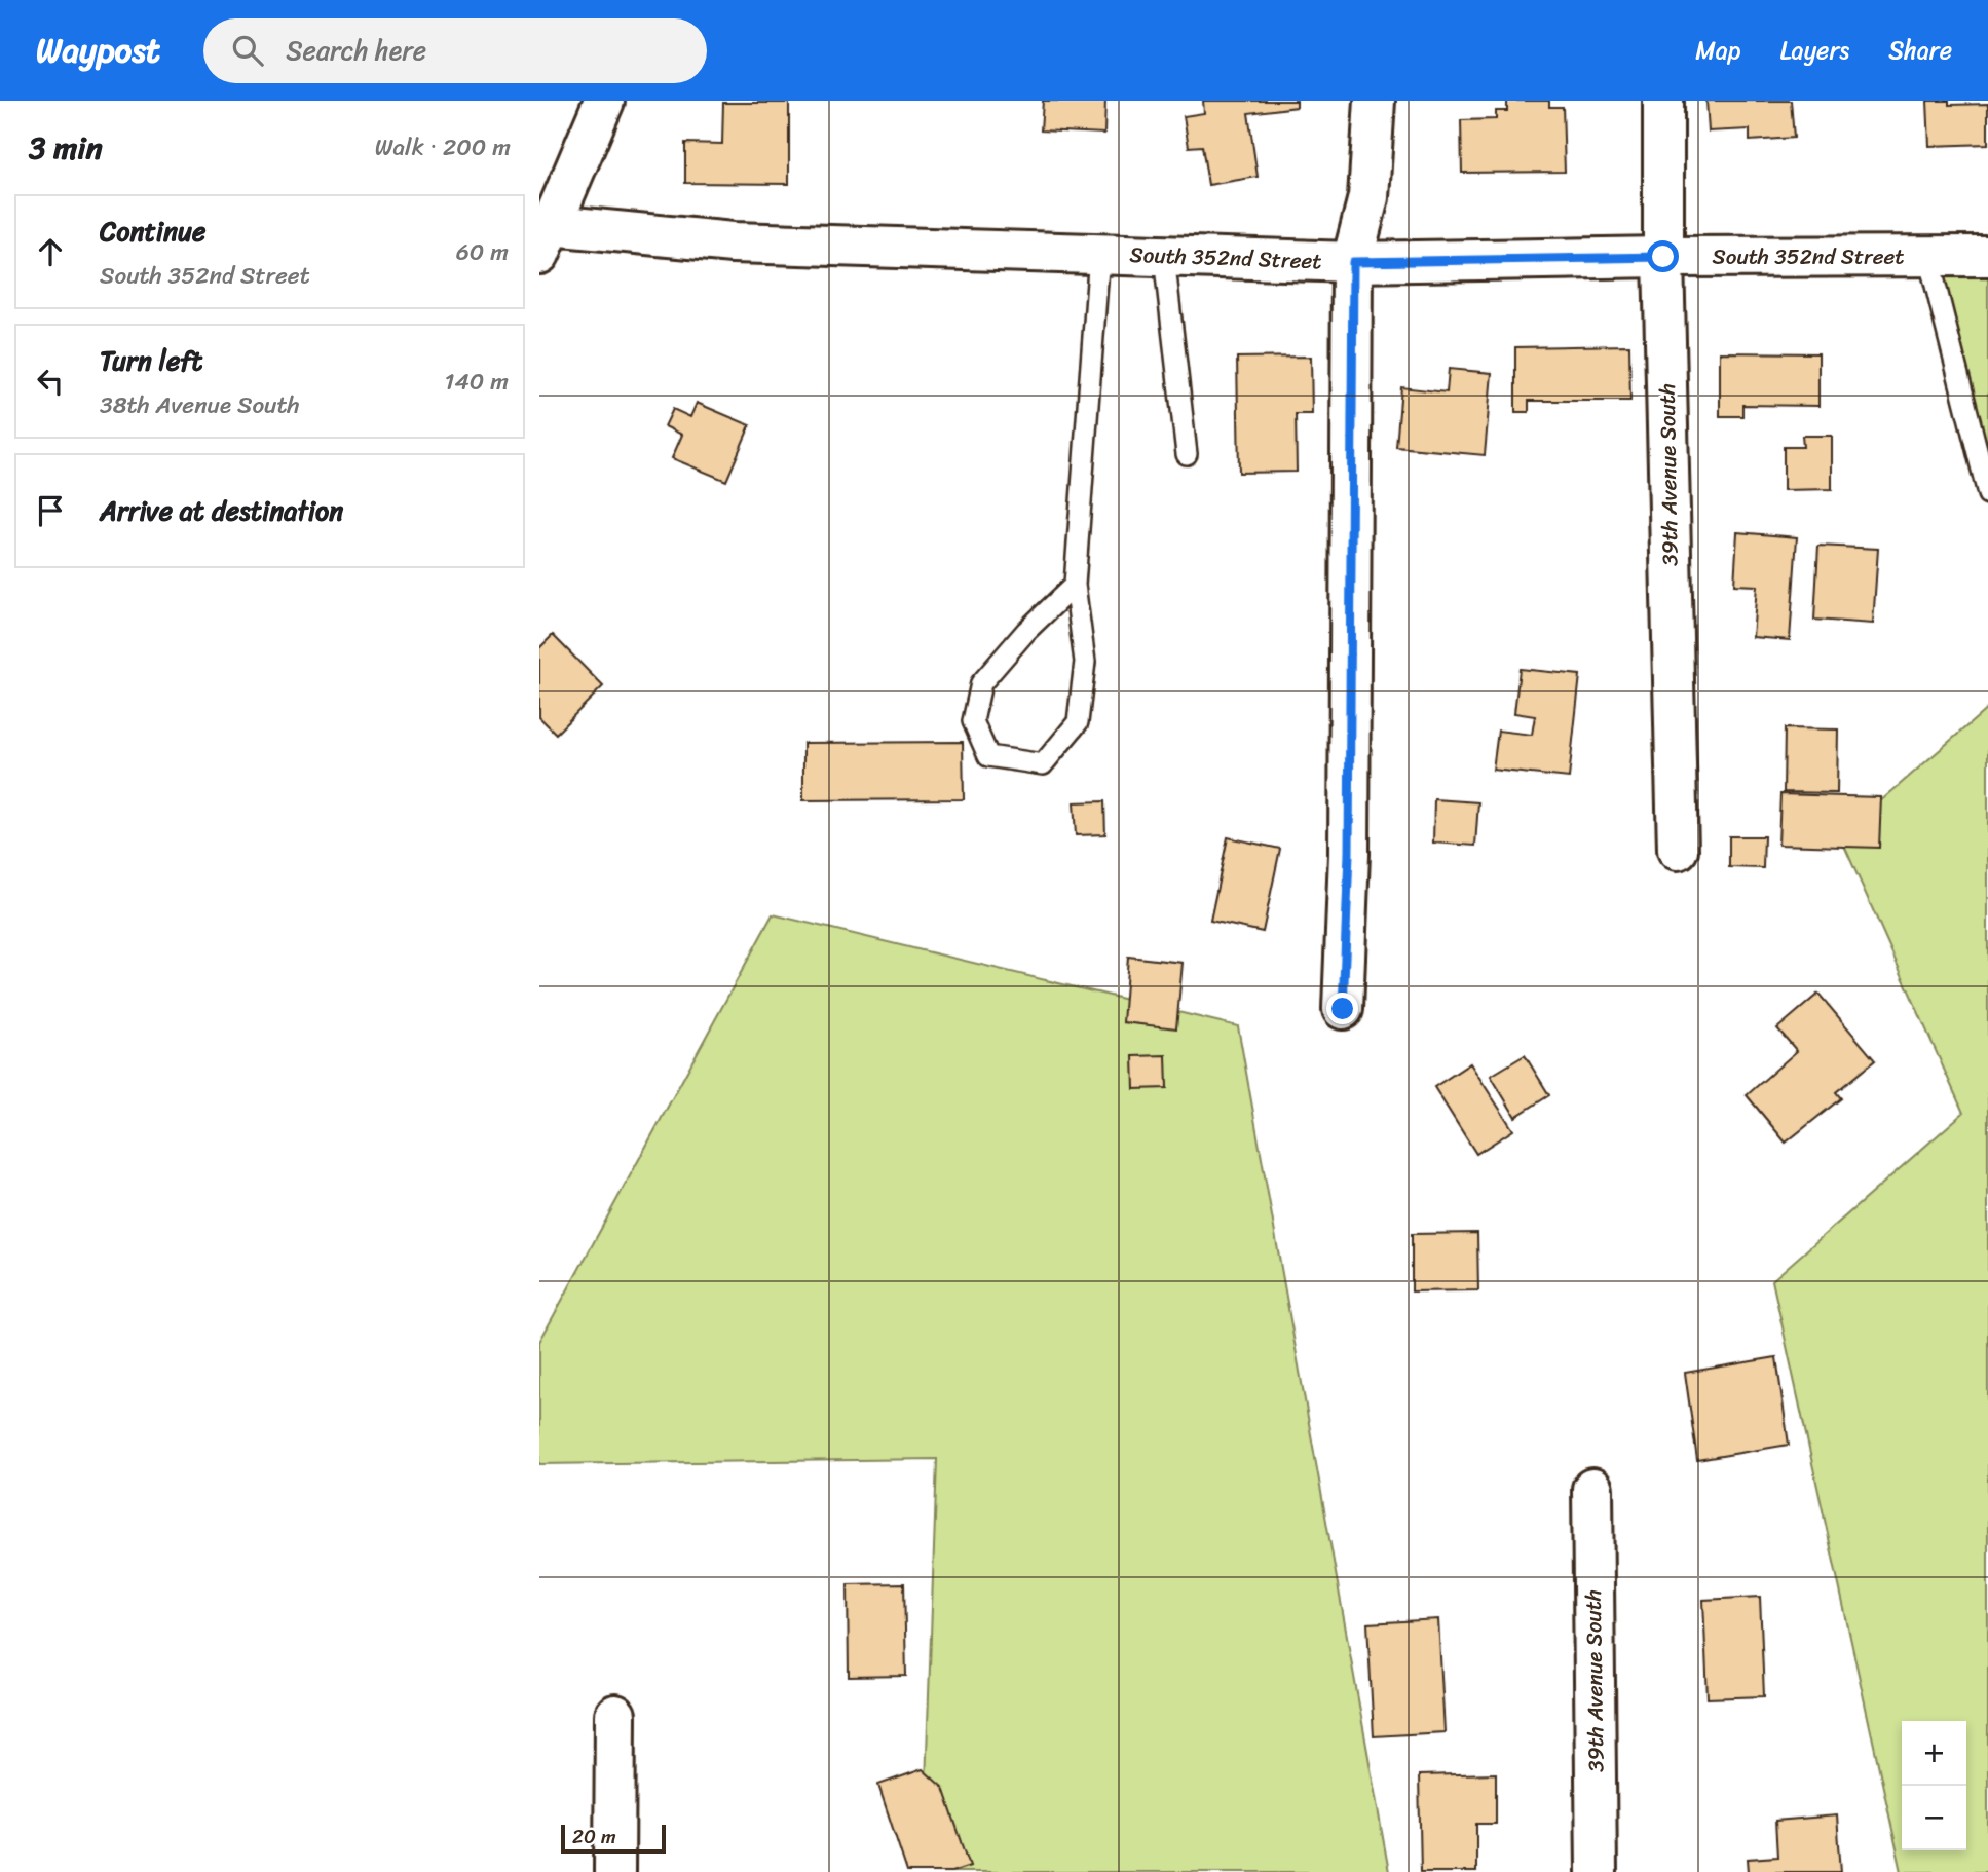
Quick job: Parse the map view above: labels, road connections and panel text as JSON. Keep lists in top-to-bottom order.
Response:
{
  "streets": {
    "street": ["South 352nd Street", "39th Avenue South"]
  },
  "crossings": [
    ["South 352nd Street", "39th Avenue South"]
  ],
  "scale_bar": "20 m",
  "page": {
    "header": "Waypost",
    "search": "Search here",
    "nav": ["Map", "Layers", "Share"],
    "heading": ["3 min", "Walk · 200 m"],
    "list": [
      ["Continue", "South 352nd Street", "60 m"],
      ["Turn left", "38th Avenue South", "140 m"],
      "Arrive at destination"
    ],
    "map_buttons": ["+", "−"],
    "scale": "20 m"
  }
}
